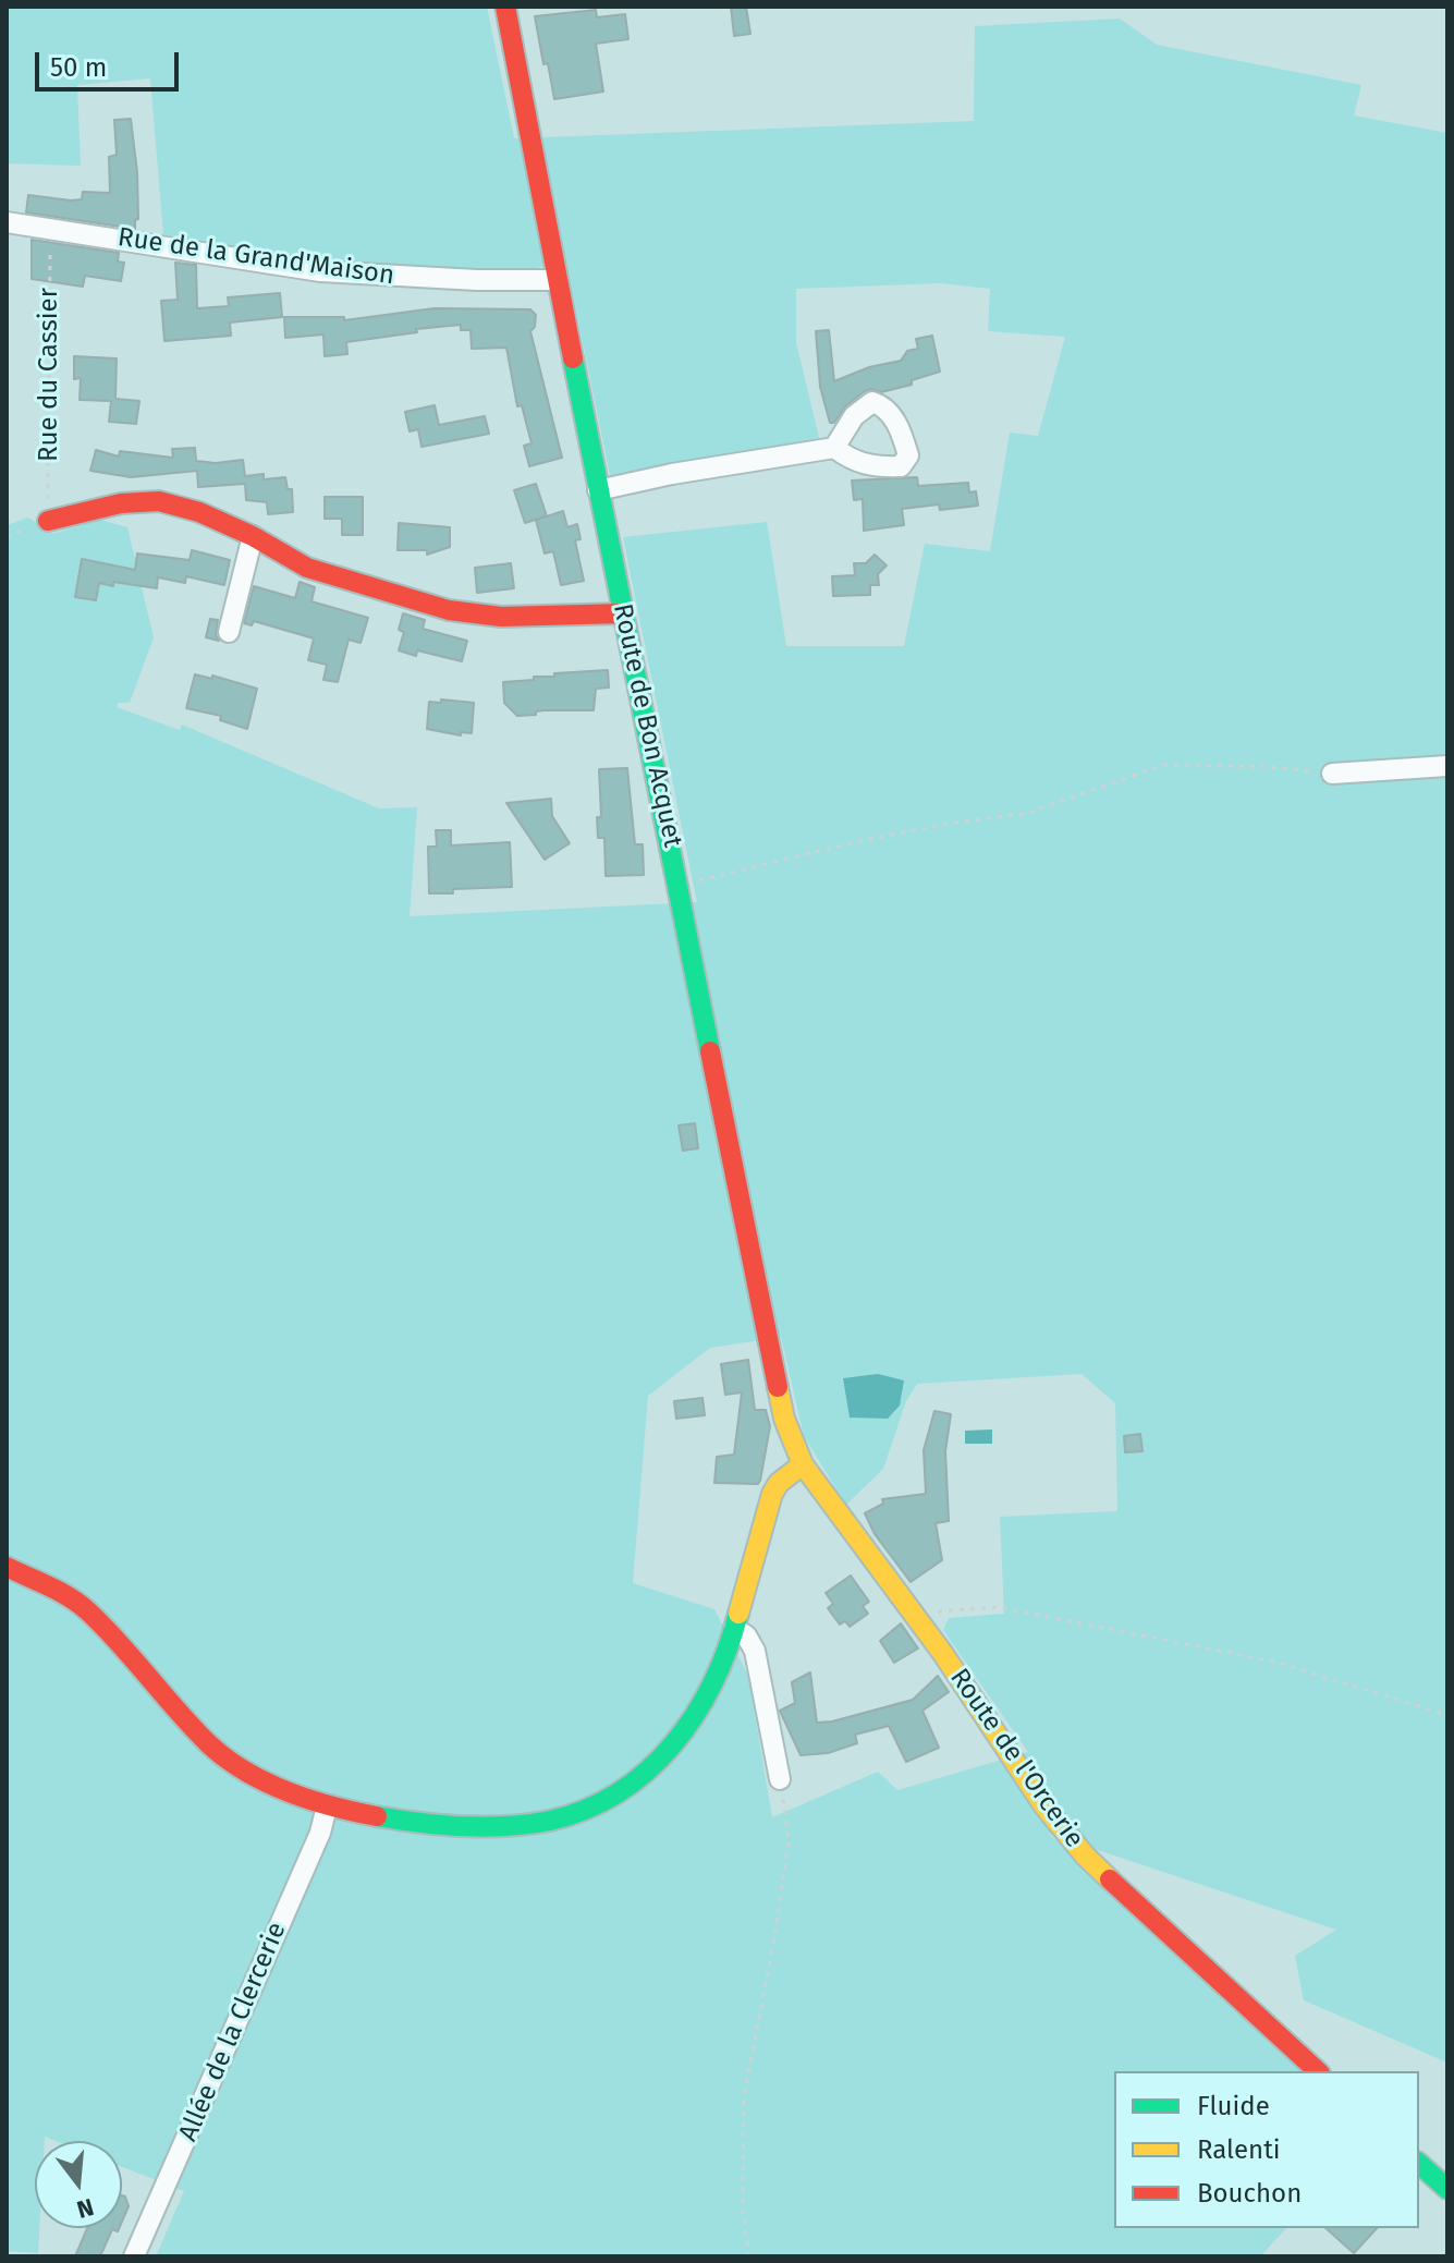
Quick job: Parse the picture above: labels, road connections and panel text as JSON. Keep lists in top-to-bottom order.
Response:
{
  "streets": {
    "street": [
      "Rue de la Grand'Maison",
      "Route de Bon Acquet",
      "Route de l'Orcerie",
      "Allée de la Clercerie"
    ],
    "path": ["Rue du Cassier"]
  },
  "crossings": [
    ["Rue de la Grand'Maison", "Rue du Cassier"],
    ["Rue de la Grand'Maison", "Route de Bon Acquet"],
    ["Route de Bon Acquet", "Route de l'Orcerie"]
  ],
  "legend": ["Fluide", "Ralenti", "Bouchon"],
  "scale_bar": "50 m",
  "north": "bottom"
}
